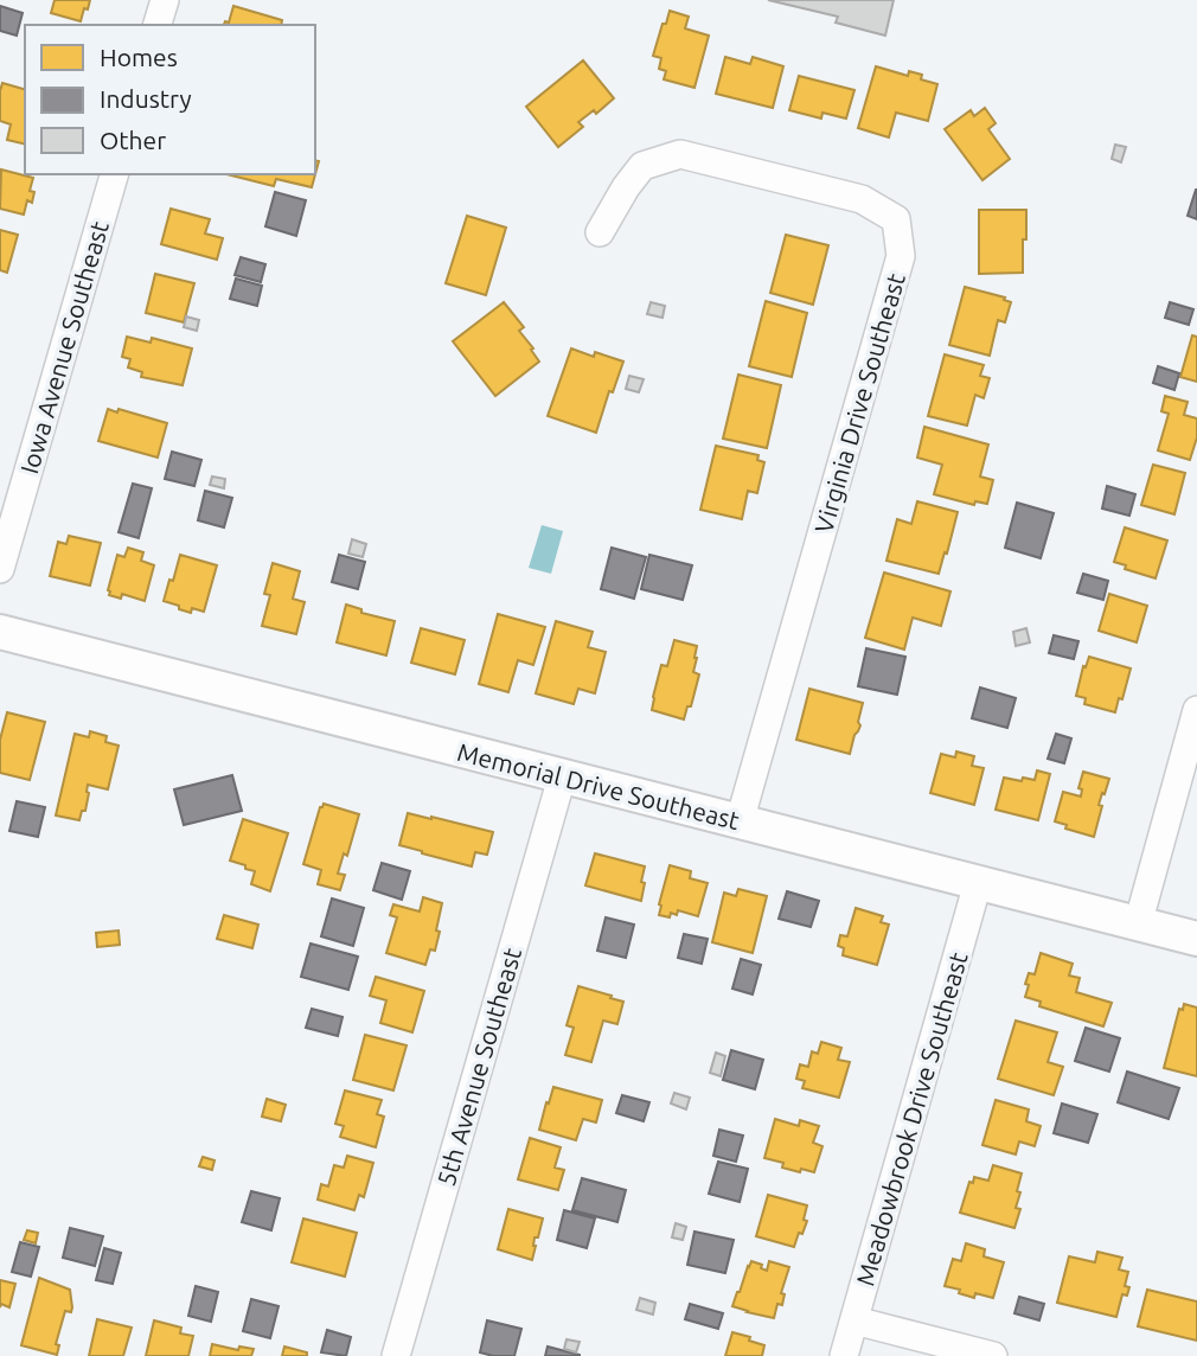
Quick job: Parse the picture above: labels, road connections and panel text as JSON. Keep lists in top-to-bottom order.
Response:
{
  "streets": {
    "street": [
      "Iowa Avenue Southeast",
      "Virginia Drive Southeast",
      "Memorial Drive Southeast",
      "5th Avenue Southeast",
      "Meadowbrook Drive Southeast"
    ]
  },
  "crossings": [
    ["Virginia Drive Southeast", "Memorial Drive Southeast"],
    ["Memorial Drive Southeast", "5th Avenue Southeast"],
    ["Memorial Drive Southeast", "Meadowbrook Drive Southeast"]
  ],
  "legend": ["Homes", "Industry", "Other"]
}
